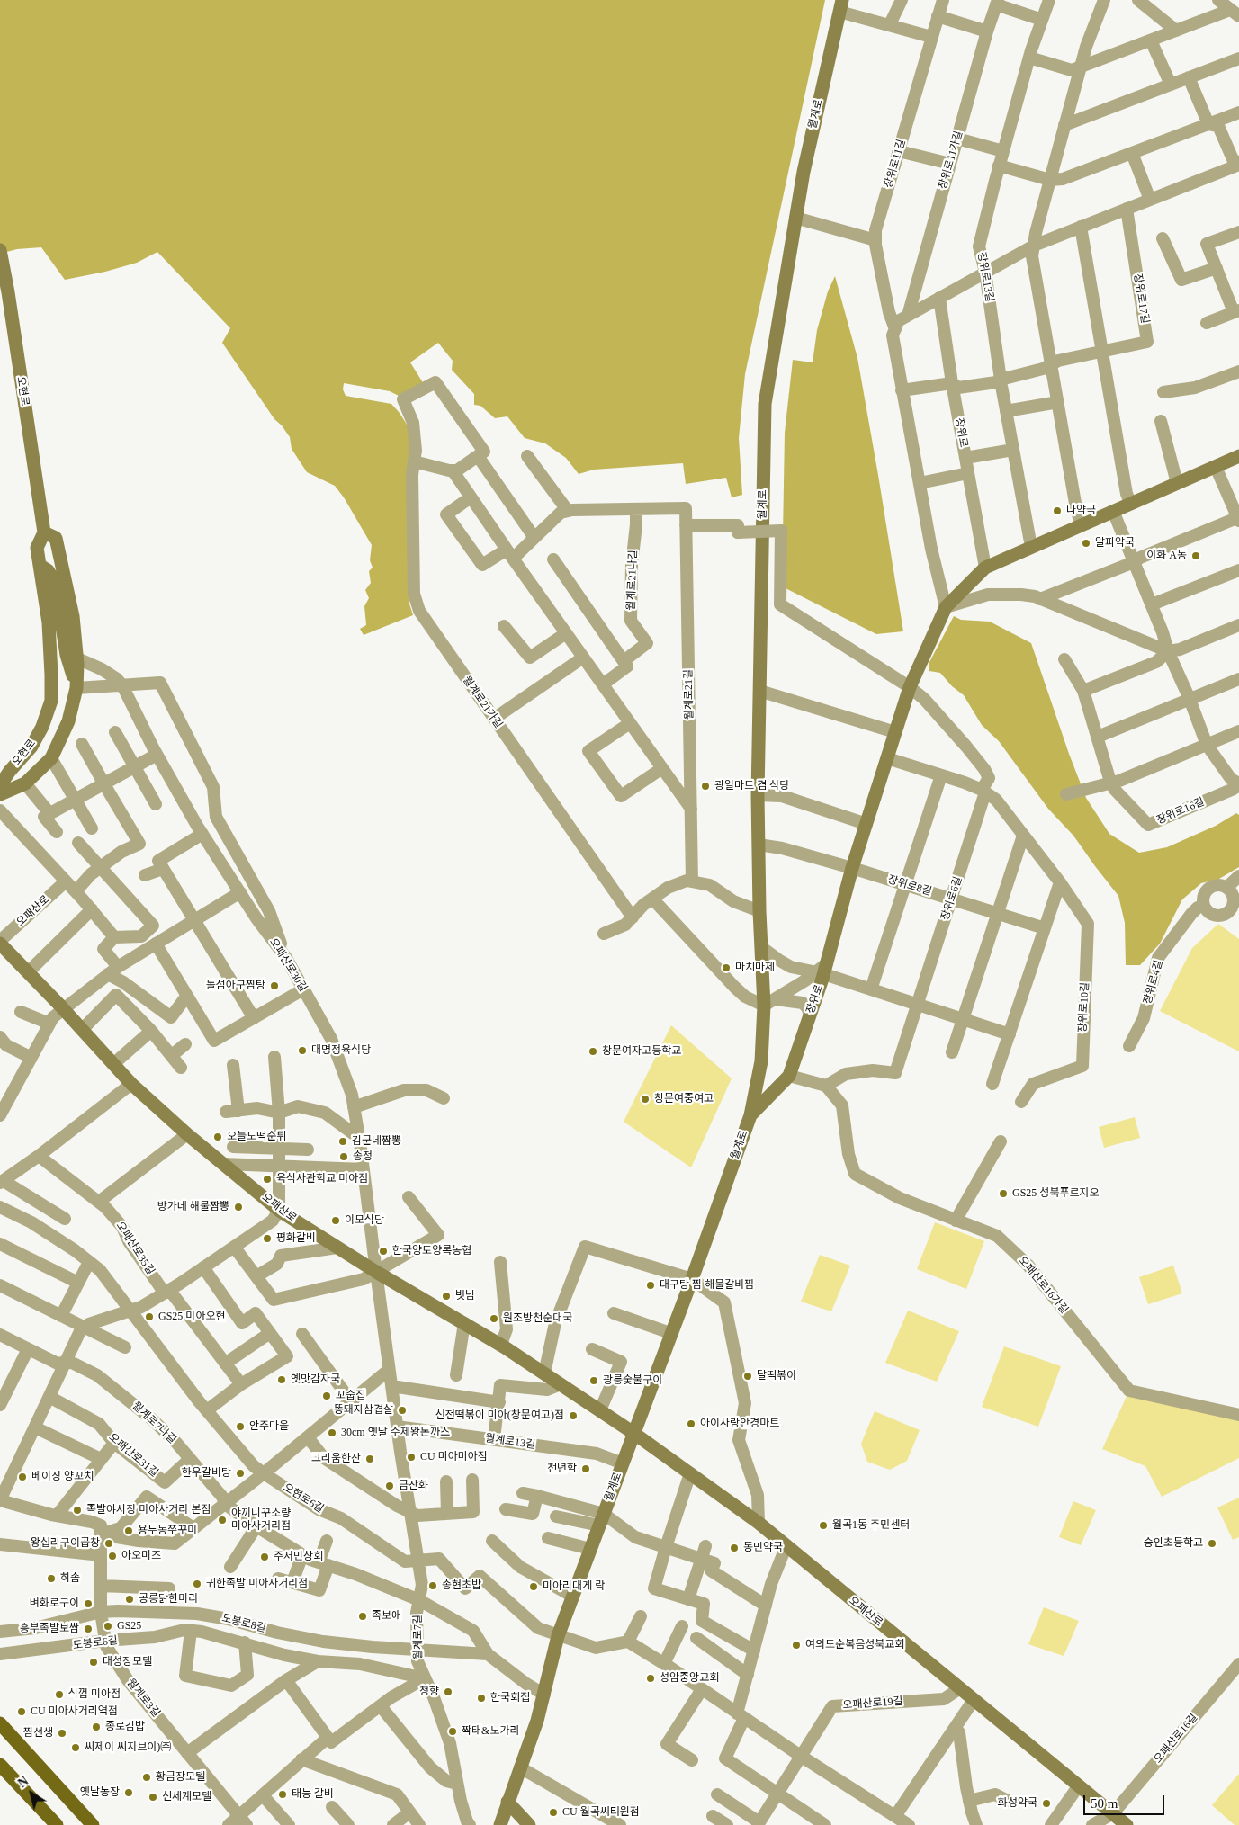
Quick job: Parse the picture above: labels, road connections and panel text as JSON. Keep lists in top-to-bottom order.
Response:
{
  "streets": {
    "street": [
      "월계로",
      "장위로11가길",
      "장위로11길",
      "장위로13길",
      "장위로17길",
      "오현로",
      "장위로",
      "월계로21나길",
      "월계로21길",
      "월계로21가길",
      "장위로16길",
      "장위로8길",
      "장위로6길",
      "오패산로",
      "오패산로30길",
      "장위로4길",
      "장위로10길",
      "오패산로35길",
      "오패산로16가길",
      "월계로7나길",
      "월계로13길",
      "오패산로31길",
      "오현로6길",
      "도봉로8길",
      "월계로7길",
      "도봉로6길",
      "월계로3길",
      "오패산로19길",
      "오패산로16길"
    ]
  },
  "crossings": [
    ["월계로", "장위로11길"],
    ["월계로", "장위로"],
    ["월계로", "오패산로"],
    ["월계로", "월계로13길"],
    ["장위로11가길", "장위로13길"],
    ["장위로11길", "장위로"],
    ["장위로13길", "장위로"],
    ["장위로", "장위로16길"],
    ["장위로", "장위로8길"],
    ["장위로", "장위로10길"],
    ["월계로21나길", "월계로21길"],
    ["장위로8길", "장위로6길"],
    ["장위로6길", "장위로10길"],
    ["장위로6길", "오패산로16가길"],
    ["오패산로", "오패산로30길"],
    ["오패산로", "월계로7길"],
    ["오패산로", "오패산로19길"],
    ["오패산로", "오패산로16길"],
    ["오패산로30길", "월계로7길"],
    ["월계로7나길", "오패산로31길"],
    ["월계로13길", "월계로7길"],
    ["오현로6길", "월계로7길"],
    ["도봉로8길", "월계로7길"],
    ["도봉로8길", "월계로3길"],
    ["월계로7길", "도봉로6길"],
    ["도봉로6길", "월계로3길"]
  ],
  "places": [
    "나약국",
    "알파약국",
    "이화 A동",
    "광일마트 겸 식당",
    "마치마제",
    "돌섬아구찜탕",
    "대명정육식당",
    "창문여자고등학교",
    "창문여중여고",
    "오늘도떡순튀",
    "김군네짬뽕",
    "송정",
    "육식사관학교 미아점",
    "GS25 성북푸르지오",
    "방가네 해물짬뽕",
    "이모식당",
    "평화갈비",
    "한국양토양록농협",
    "대구탕 찜 해물갈비찜",
    "벗님",
    "GS25 미아오현",
    "원조방천순대국",
    "달떡볶이",
    "옛맛감자국",
    "광릉숯불구이",
    "꼬숩집",
    "똥돼지삼겹살",
    "신전떡볶이 미아(창문여고)점",
    "아이사랑안경마트",
    "안주마을",
    "30cm 옛날 수제왕돈까스",
    "CU 미아미아점",
    "그리움한잔",
    "천년학",
    "한우갈비탕",
    "베이징 양꼬치",
    "금잔화",
    "족발야시장 미아사거리 본점",
    "야끼니꾸소량 미아사거리점",
    "월곡1동 주민센터",
    "용두동쭈꾸미",
    "왕십리구이곱창",
    "숭인초등학교",
    "동민약국",
    "아오미즈",
    "주서민상회",
    "히솝",
    "귀한족발 미아사거리점",
    "송현초밥",
    "미아리대게 락",
    "공릉닭한마리",
    "벼화로구이",
    "족보애",
    "GS25",
    "흥부족발보쌈",
    "여의도순복음성북교회",
    "대성장모텔",
    "성암중앙교회",
    "청향",
    "식껍 미아점",
    "한국회집",
    "CU 미아사거리역점",
    "종로김밥",
    "짝태&노가리",
    "찜선생",
    "씨제이 씨지브이)㈜",
    "황금장모텔",
    "옛날농장",
    "태능 갈비",
    "신세계모텔",
    "화성약국",
    "CU 월곡씨티원점"
  ],
  "scale_bar": "50 m",
  "north": "top left"
}
